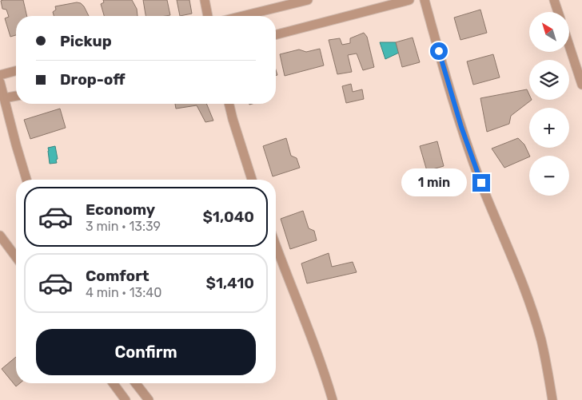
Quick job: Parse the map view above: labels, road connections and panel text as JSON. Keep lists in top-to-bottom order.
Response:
{
  "north": "top left",
  "page": {
    "map_buttons": ["+", "−"],
    "banner": ["Pickup", "Drop-off"],
    "bubble": "1 min",
    "list": [
      {
        "name": "Economy",
        "note": "3 min · 13:39",
        "value": "$1,040"
      },
      {
        "name": "Comfort",
        "note": "4 min · 13:40",
        "value": "$1,410"
      }
    ],
    "buttons": "Confirm"
  }
}
